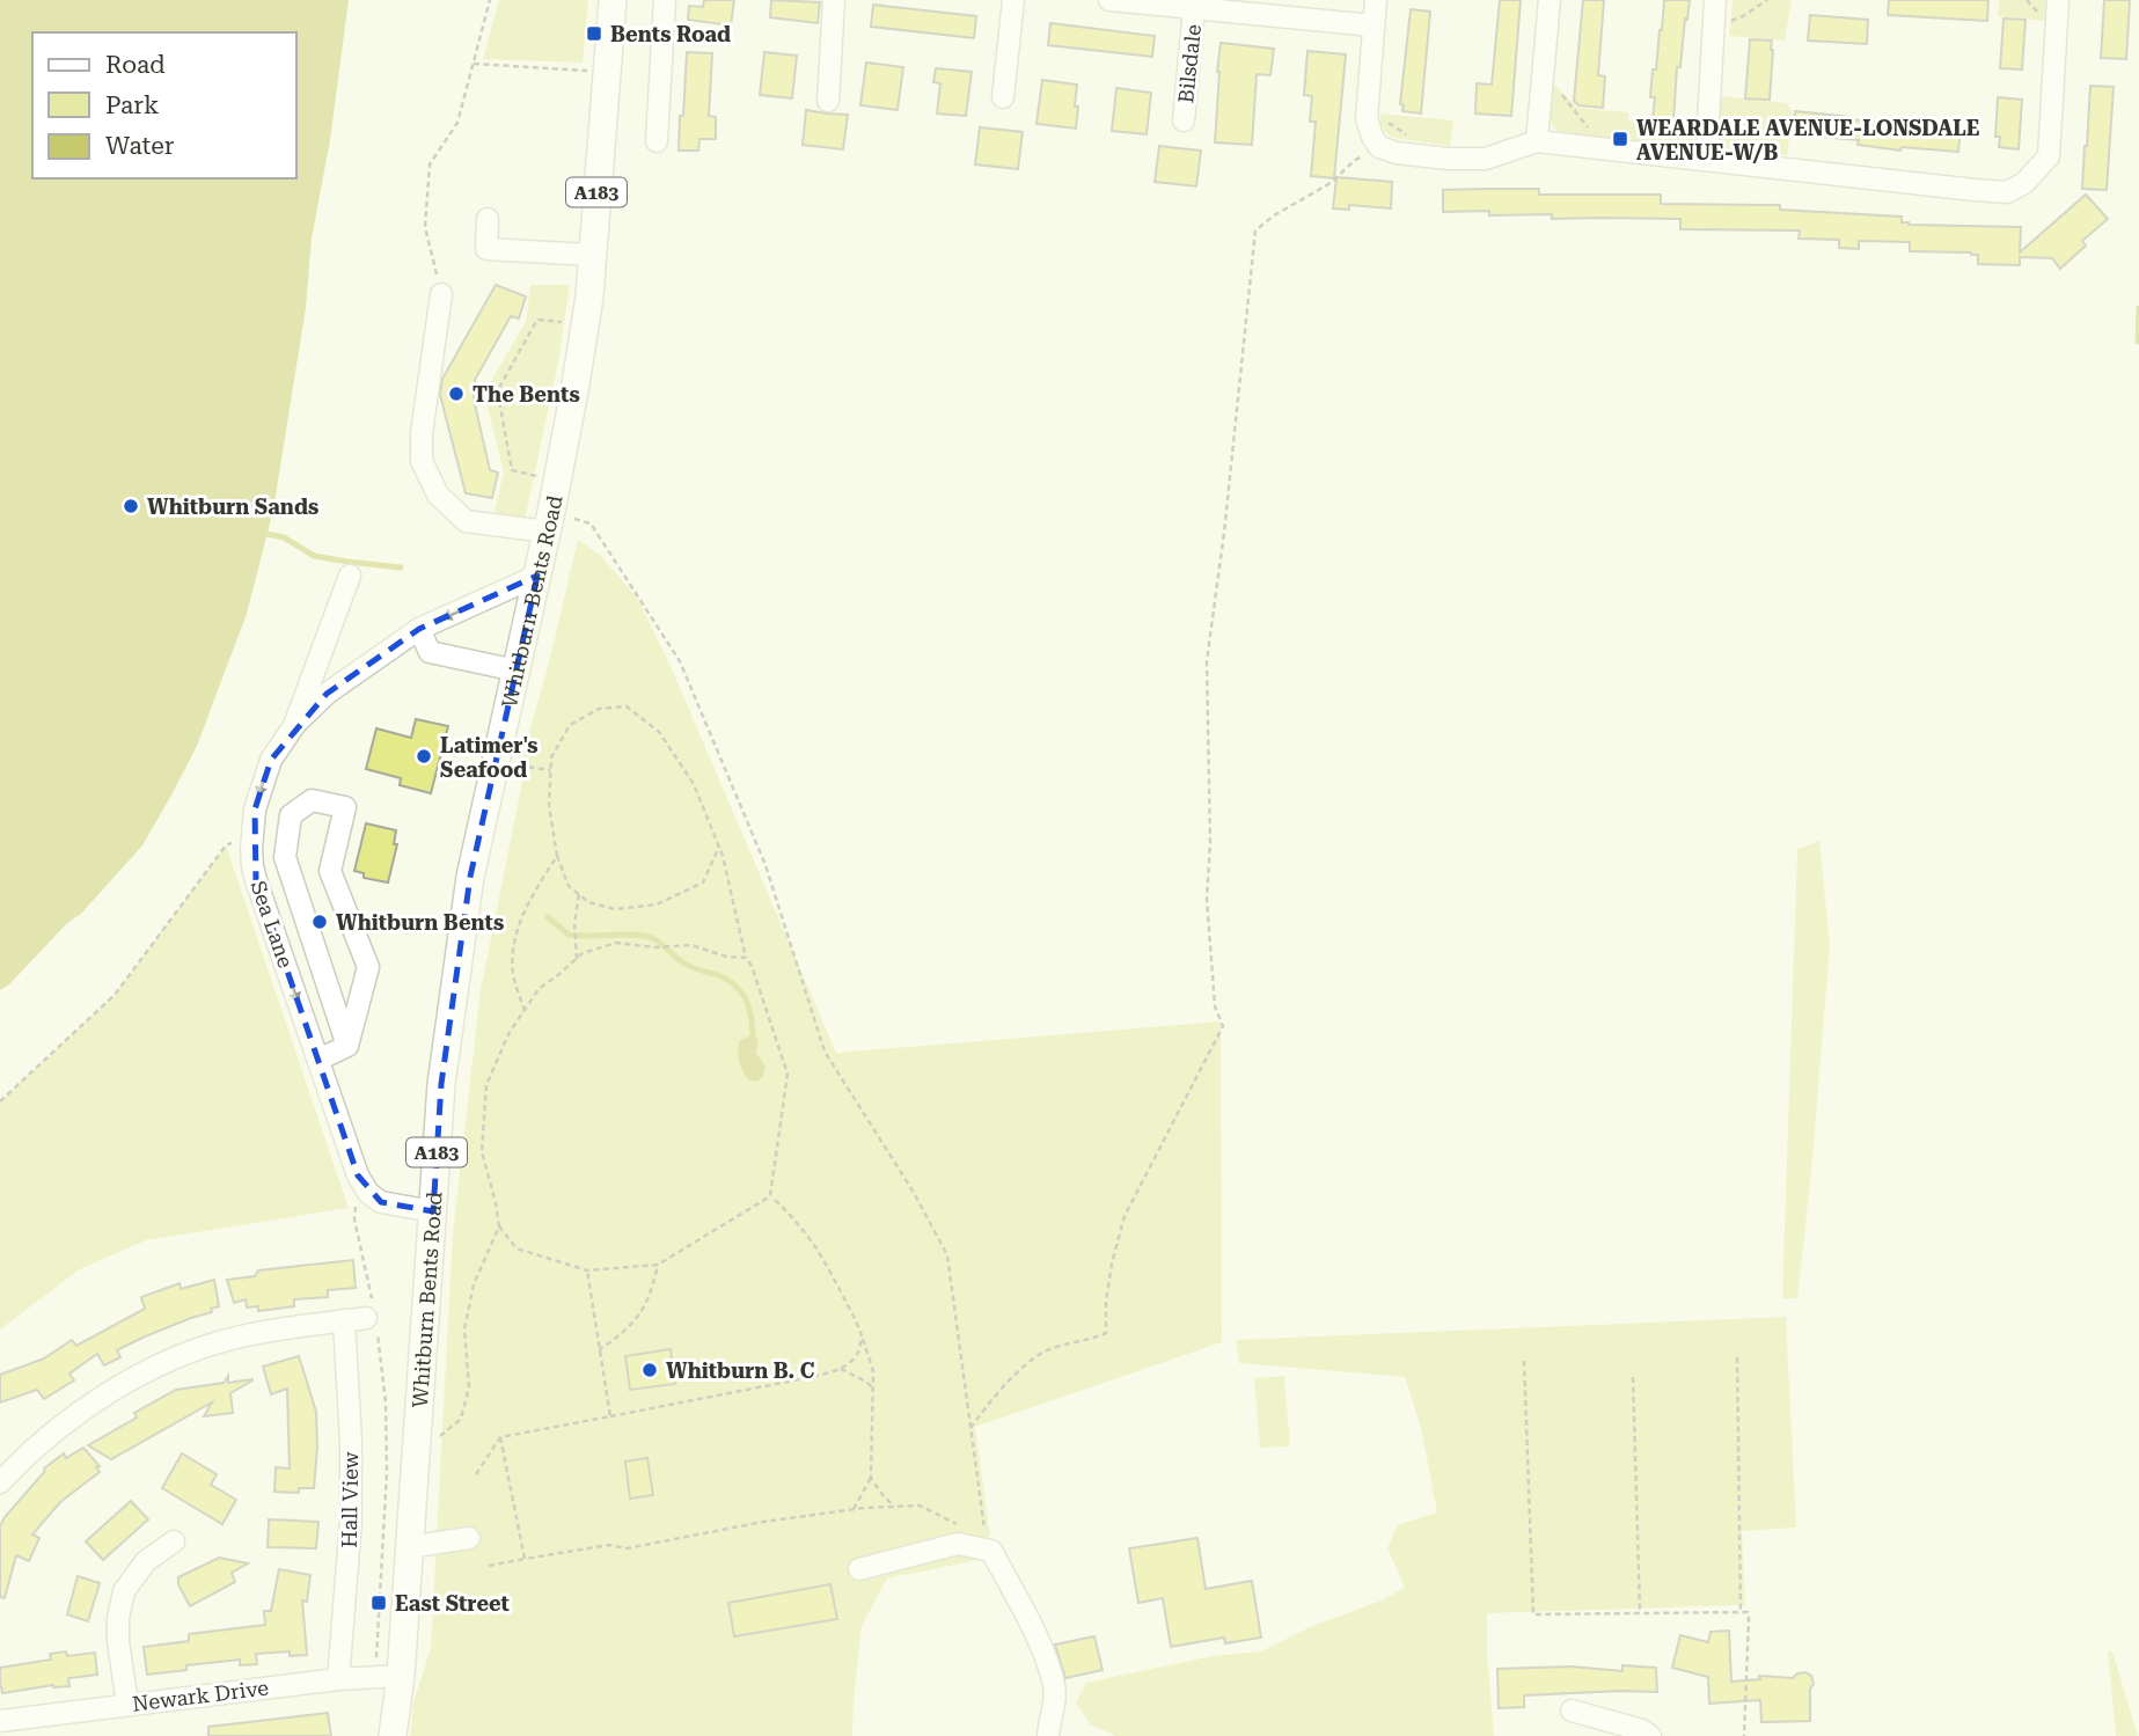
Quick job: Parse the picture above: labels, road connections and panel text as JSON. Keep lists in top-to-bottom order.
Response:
{
  "streets": {
    "main road": ["A183", "Whitburn Bents Road"],
    "street": [
      "Bilsdale",
      "Sea Lane",
      "Hall View",
      "Newark Drive"
    ]
  },
  "crossings": [
    ["Whitburn Bents Road", "Sea Lane"],
    ["Whitburn Bents Road", "Newark Drive"],
    ["Hall View", "Newark Drive"]
  ],
  "one_way": ["Sea Lane"],
  "places": {
    "transit": ["Bents Road", "WEARDALE AVENUE-LONSDALE AVENUE-W/B", "East Street"],
    "other": [
      "The Bents",
      "Whitburn Sands",
      "Latimer's Seafood",
      "Whitburn Bents",
      "Whitburn B. C"
    ]
  },
  "legend": ["Road", "Park", "Water"]
}
